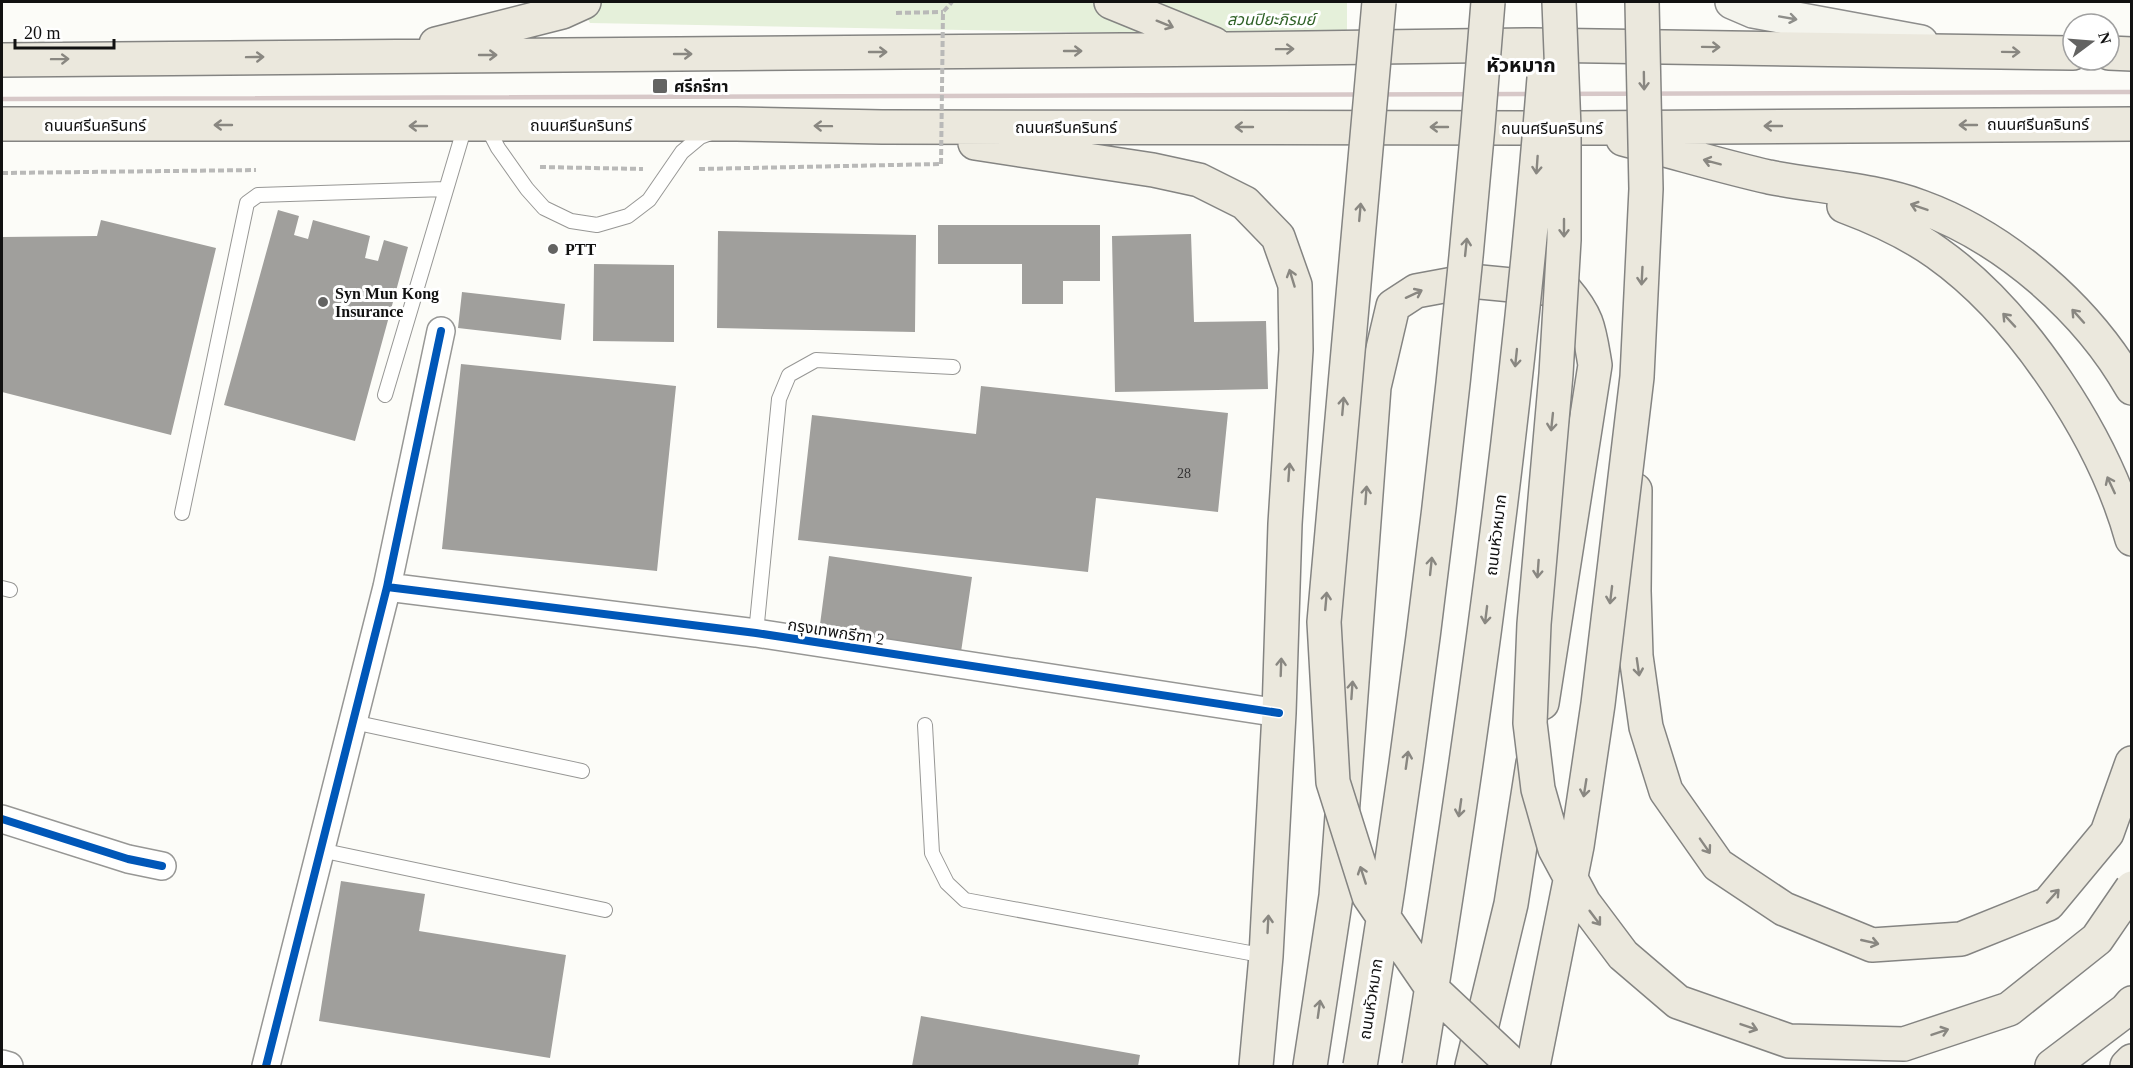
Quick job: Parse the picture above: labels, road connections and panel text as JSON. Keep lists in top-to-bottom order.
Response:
{
  "streets": {
    "main road": ["ถนนศรีนครินทร์", "ถนนหัวหมาก"],
    "street": ["กรุงเทพกรีฑา 2"]
  },
  "districts": ["หัวหมาก"],
  "parks": ["สวนปิยะภิรมย์"],
  "places": {
    "transit": ["ศรีกรีฑา"],
    "other": ["PTT", "Syn Mun Kong Insurance"]
  },
  "house_numbers": ["28"],
  "scale_bar": "20 m",
  "north": "right"
}
